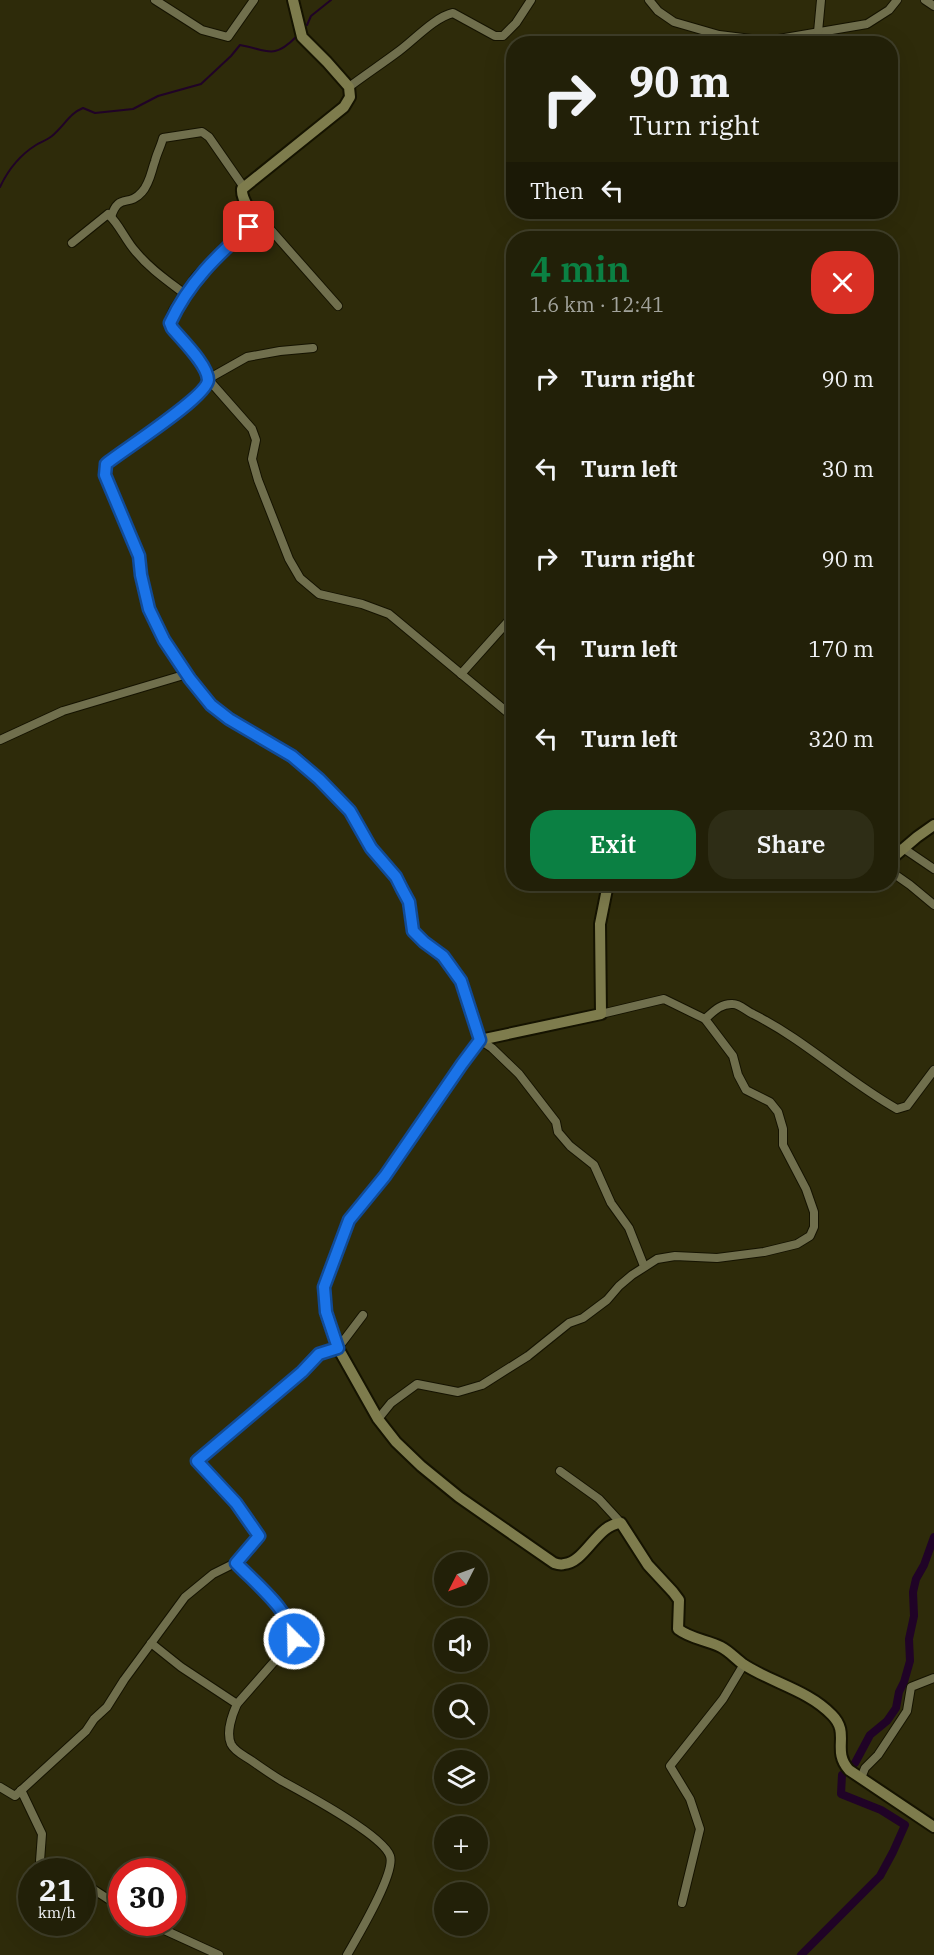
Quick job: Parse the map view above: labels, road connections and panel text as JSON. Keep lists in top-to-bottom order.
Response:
{
  "north": "bottom left",
  "page": {
    "turn": ["90 m", "Turn right"],
    "then": "Then",
    "heading": ["4 min", "1.6 km · 12:41"],
    "list": [
      {
        "name": "Turn right",
        "value": "90 m"
      },
      {
        "name": "Turn left",
        "value": "30 m"
      },
      {
        "name": "Turn right",
        "value": "90 m"
      },
      {
        "name": "Turn left",
        "value": "170 m"
      },
      {
        "name": "Turn left",
        "value": "320 m"
      }
    ],
    "buttons": ["Exit", "Share"],
    "map_buttons": ["+", "−"],
    "speed": "21 km/h",
    "limit": "30"
  }
}
